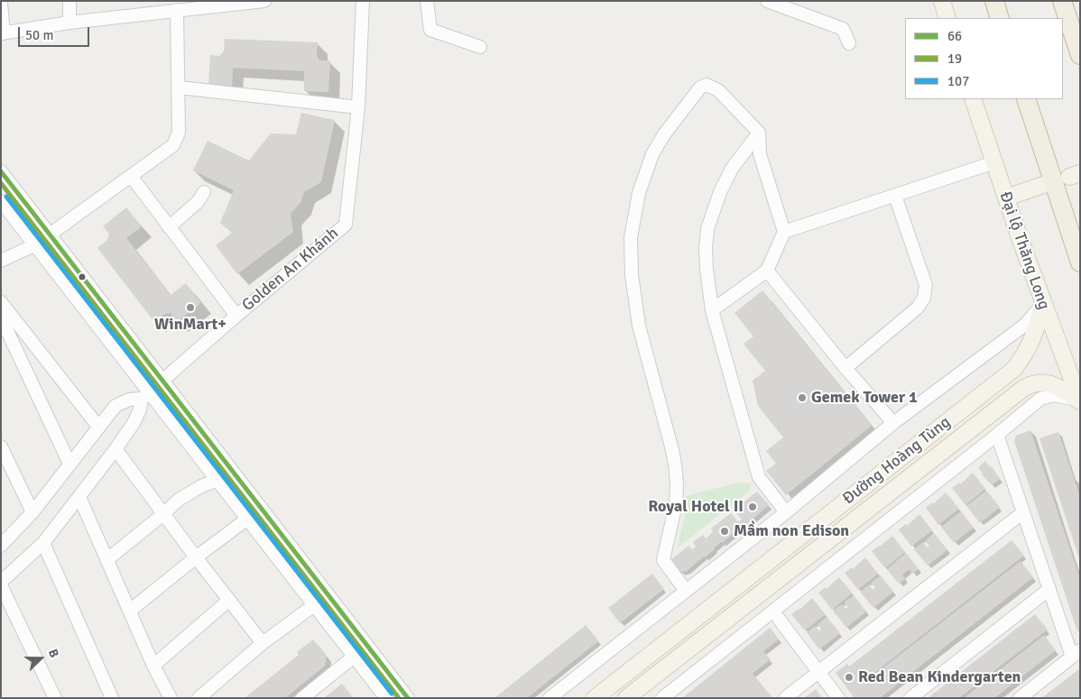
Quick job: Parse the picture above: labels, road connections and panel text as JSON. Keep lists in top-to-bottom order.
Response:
{
  "streets": {
    "main road": ["Đại lộ Thăng Long", "Đường Hoàng Tùng"],
    "street": ["Golden An Khánh"]
  },
  "crossings": [
    ["Đại lộ Thăng Long", "Đường Hoàng Tùng"]
  ],
  "places": [
    "WinMart+",
    "Gemek Tower 1",
    "Royal Hotel II",
    "Mầm non Edison",
    "Red Bean Kindergarten"
  ],
  "lines": ["transit line 66", "transit line 19", "transit line 107"],
  "legend": ["66", "19", "107"],
  "scale_bar": "50 m",
  "north": "right"
}
